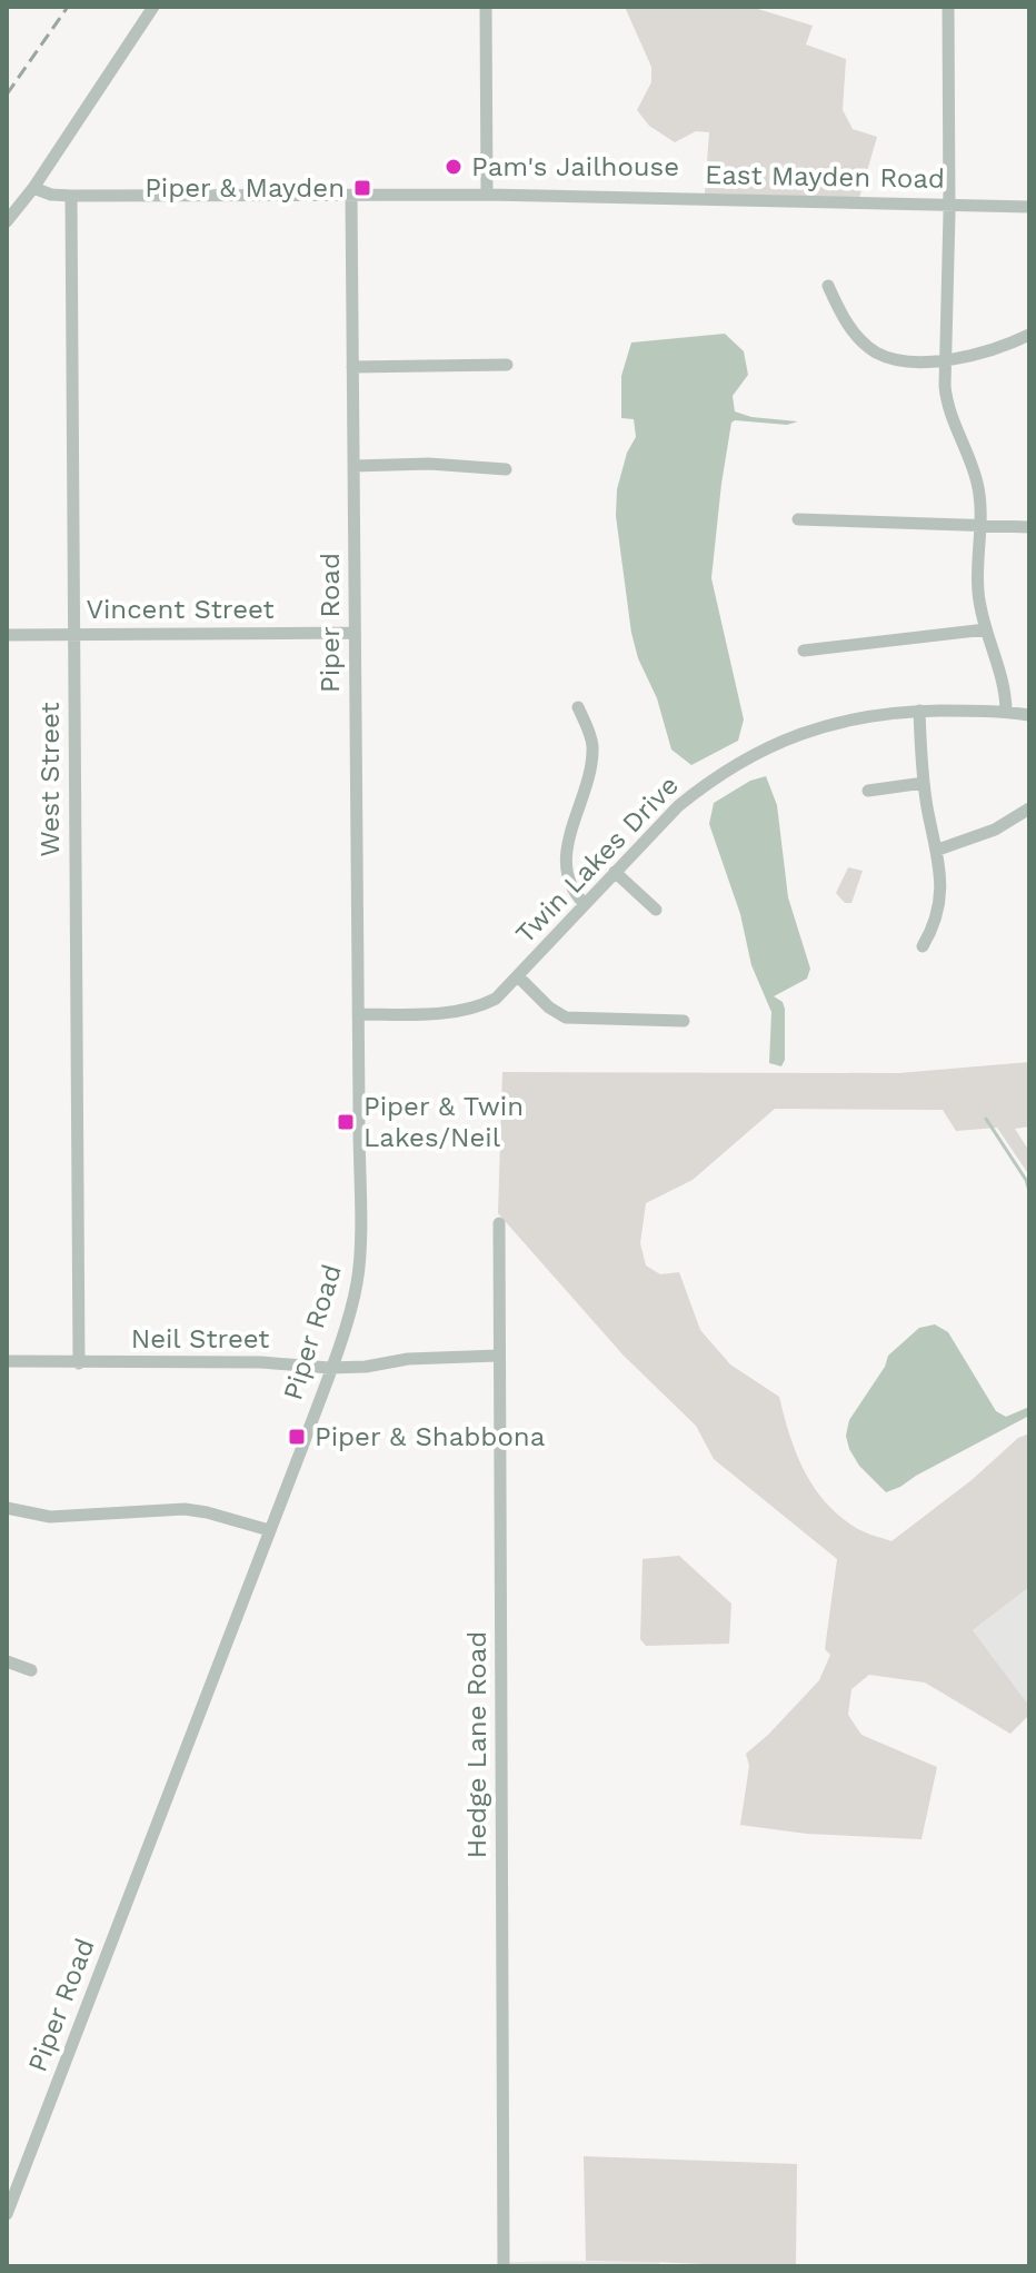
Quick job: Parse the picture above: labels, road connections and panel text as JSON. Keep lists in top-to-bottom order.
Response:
{
  "streets": {
    "street": [
      "East Mayden Road",
      "Vincent Street",
      "Piper Road",
      "West Street",
      "Twin Lakes Drive",
      "Neil Street",
      "Hedge Lane Road"
    ]
  },
  "crossings": [
    ["East Mayden Road", "Piper Road"],
    ["East Mayden Road", "West Street"],
    ["Vincent Street", "Piper Road"],
    ["Vincent Street", "West Street"],
    ["Piper Road", "Twin Lakes Drive"],
    ["Piper Road", "Neil Street"],
    ["West Street", "Neil Street"],
    ["Neil Street", "Hedge Lane Road"]
  ],
  "places": {
    "other": ["Pam's Jailhouse"],
    "transit": ["Piper & Mayden", "Piper & Twin Lakes/Neil", "Piper & Shabbona"]
  }
}
